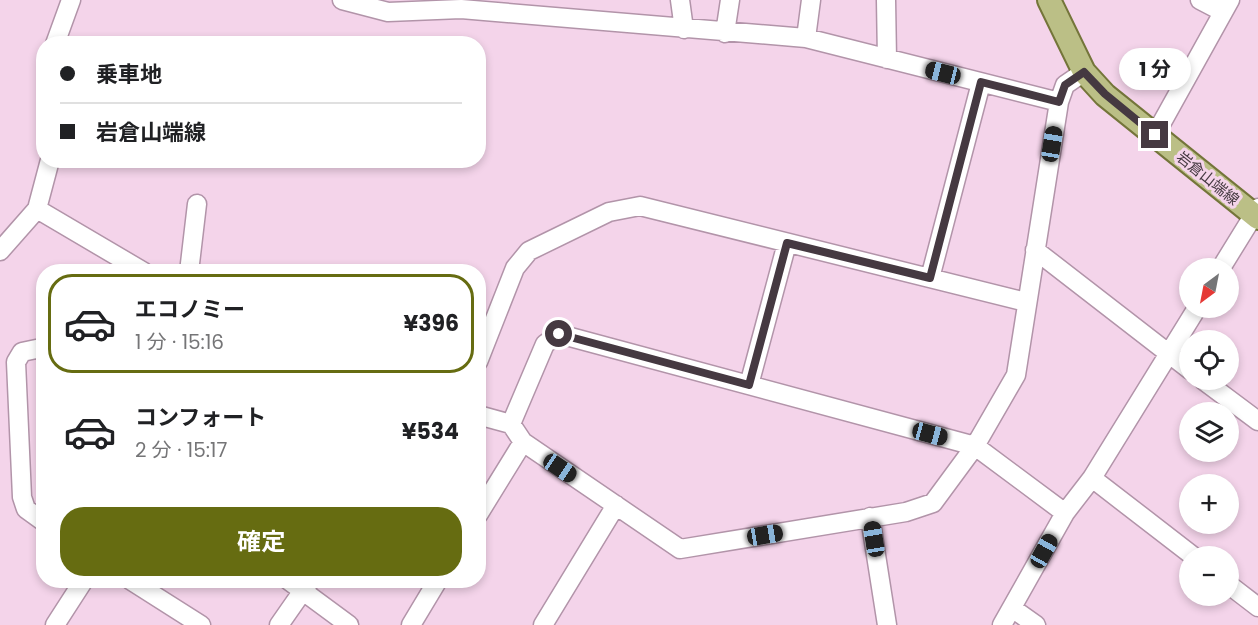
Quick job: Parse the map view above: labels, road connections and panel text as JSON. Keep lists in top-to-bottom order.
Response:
{
  "streets": {
    "main road": ["岩倉山端線"]
  },
  "north": "bottom left",
  "page": {
    "banner": ["乗車地", "岩倉山端線"],
    "bubble": "1 分",
    "map_buttons": ["+", "−"],
    "list": [
      {
        "name": "エコノミー",
        "note": "1 分 · 15:16",
        "value": "¥396"
      },
      {
        "name": "コンフォート",
        "note": "2 分 · 15:17",
        "value": "¥534"
      }
    ],
    "buttons": "確定"
  }
}
